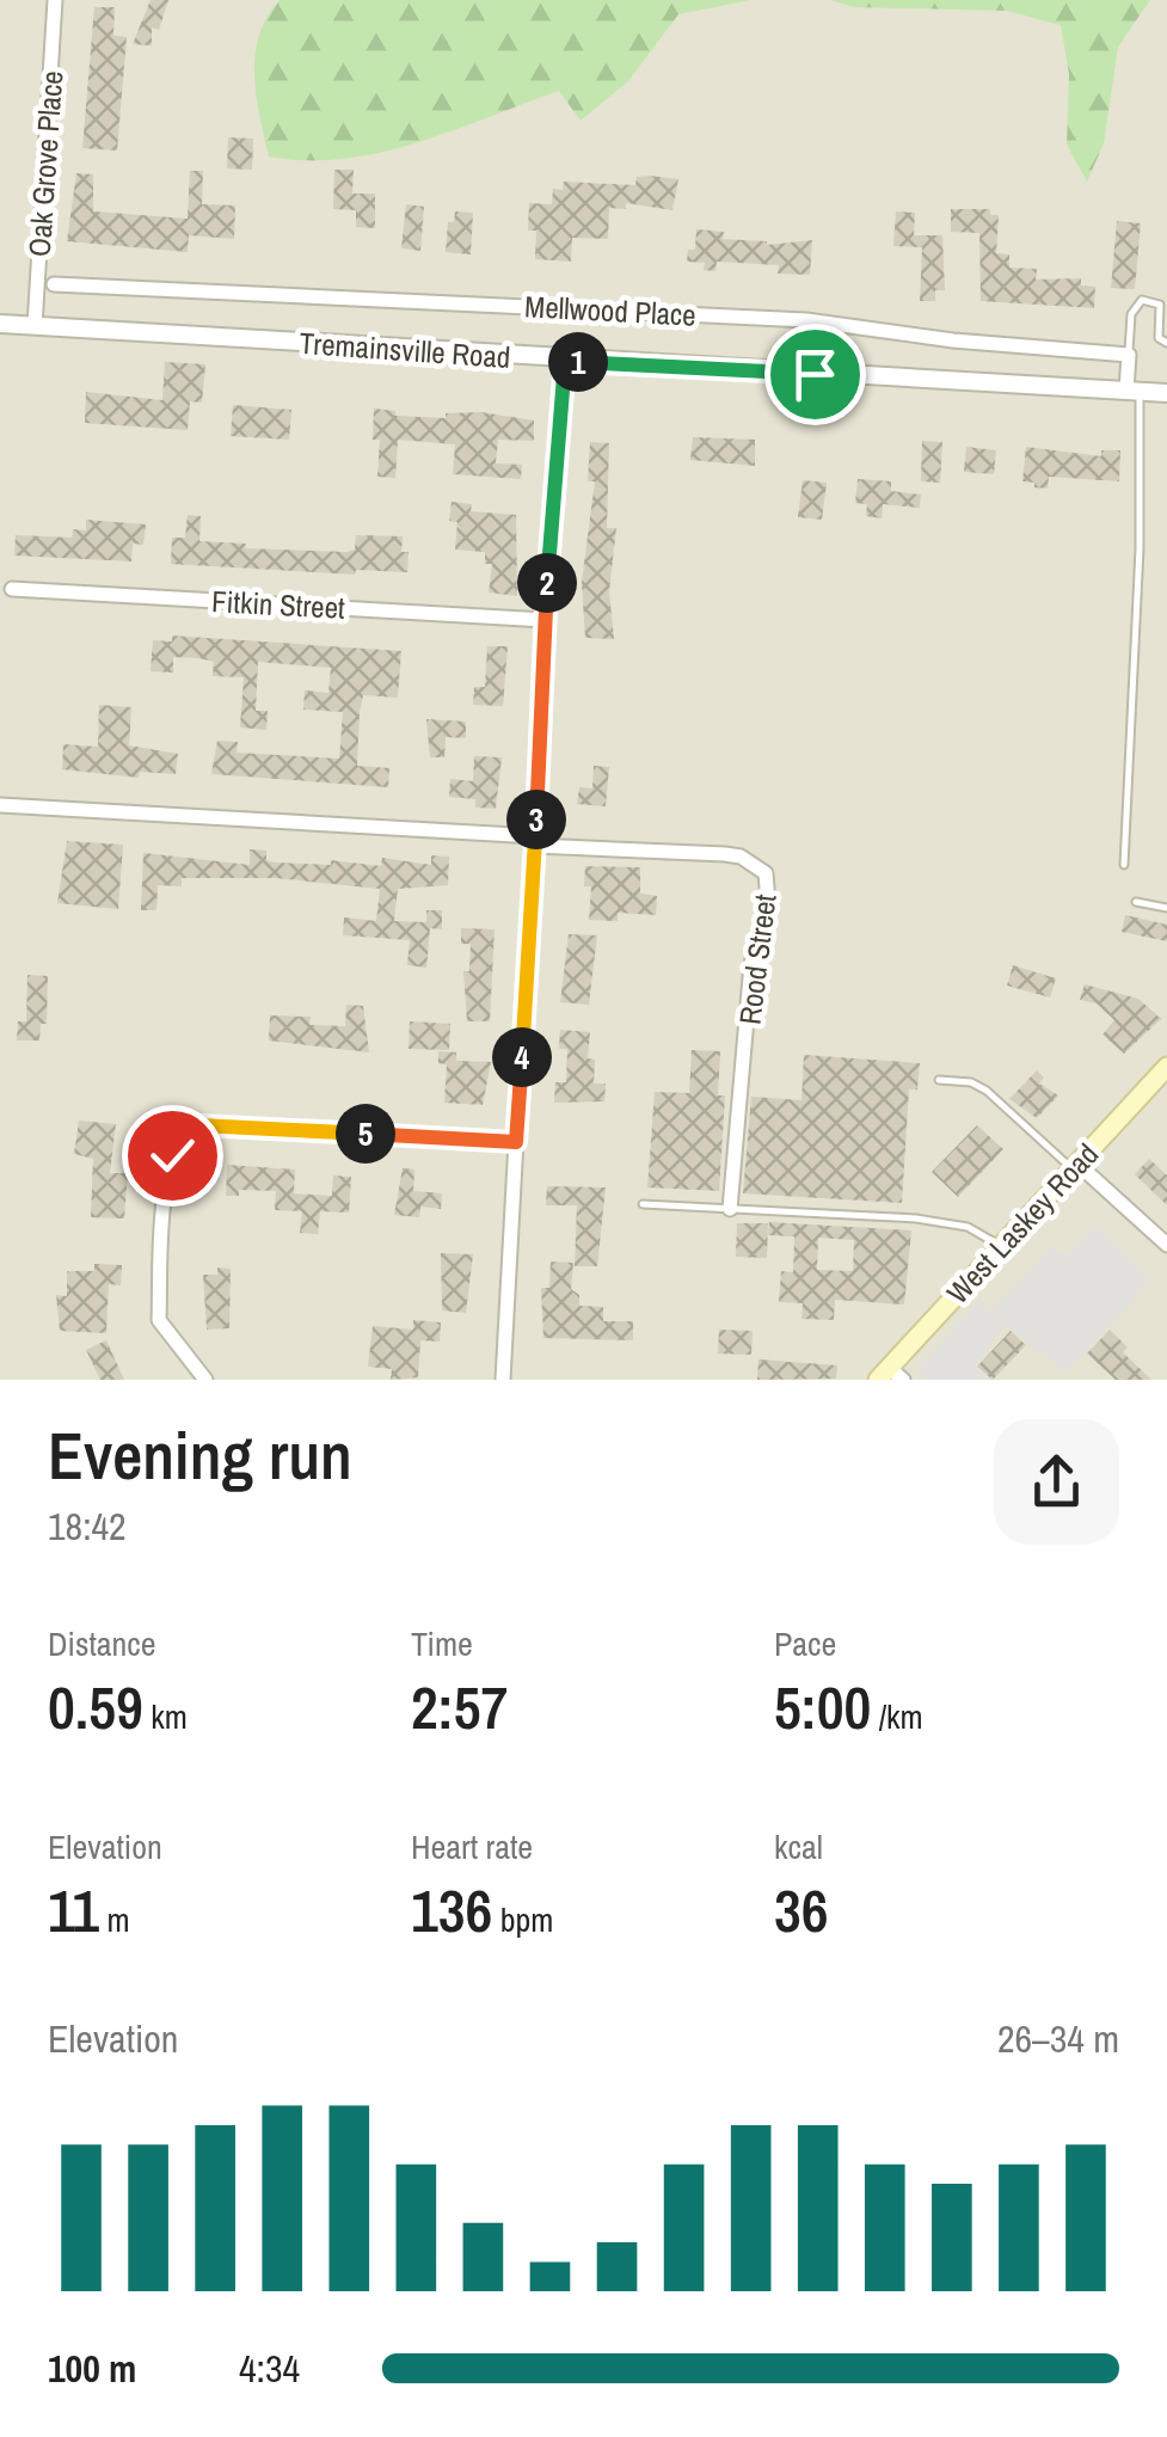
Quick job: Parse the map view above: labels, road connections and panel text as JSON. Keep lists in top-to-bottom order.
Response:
{
  "streets": {
    "main road": ["West Laskey Road"],
    "street": [
      "Oak Grove Place",
      "Mellwood Place",
      "Tremainsville Road",
      "Fitkin Street",
      "Rood Street"
    ]
  },
  "crossings": [
    ["Oak Grove Place", "Tremainsville Road"]
  ],
  "page": {
    "pins": [
      "1",
      "2",
      "3",
      "4",
      "5"
    ],
    "heading": ["Evening run", "18:42"],
    "stats": [
      ["Distance", "0.59 km"],
      ["Time", "2:57"],
      ["Pace", "5:00 /km"],
      ["Elevation", "11 m"],
      ["Heart rate", "136 bpm"],
      ["kcal", "36"]
    ],
    "chart": ["Elevation", "26–34 m"],
    "list": [
      {
        "name": "100 m",
        "note": "4:34"
      }
    ]
  }
}
